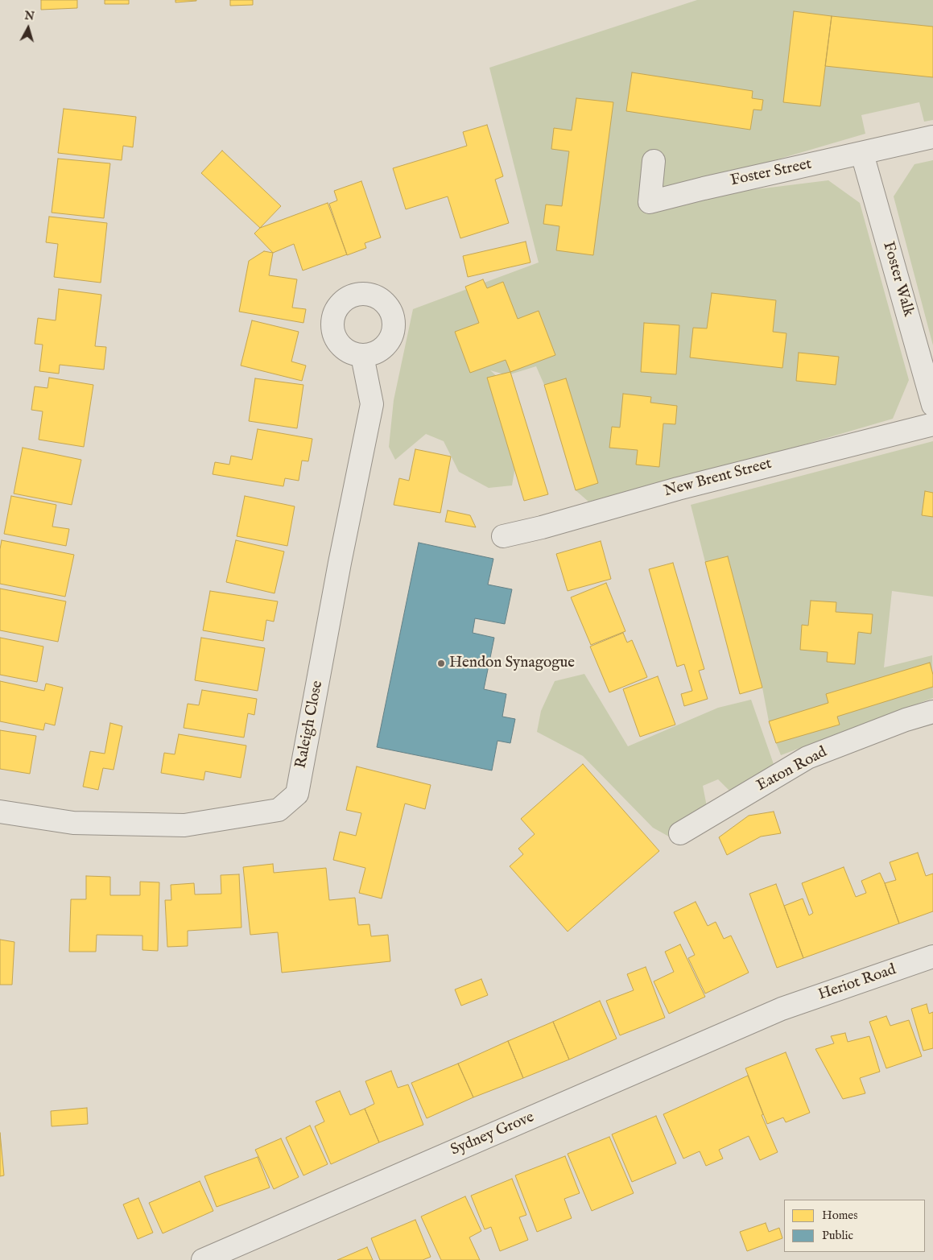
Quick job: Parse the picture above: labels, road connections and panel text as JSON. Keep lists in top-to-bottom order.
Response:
{
  "streets": {
    "street": [
      "Foster Street",
      "Foster Walk",
      "New Brent Street",
      "Raleigh Close",
      "Eaton Road",
      "Heriot Road",
      "Sydney Grove"
    ]
  },
  "crossings": [
    ["Foster Street", "Foster Walk"],
    ["Heriot Road", "Sydney Grove"]
  ],
  "places": ["Hendon Synagogue"],
  "legend": ["Homes", "Public"],
  "north": "top"
}
